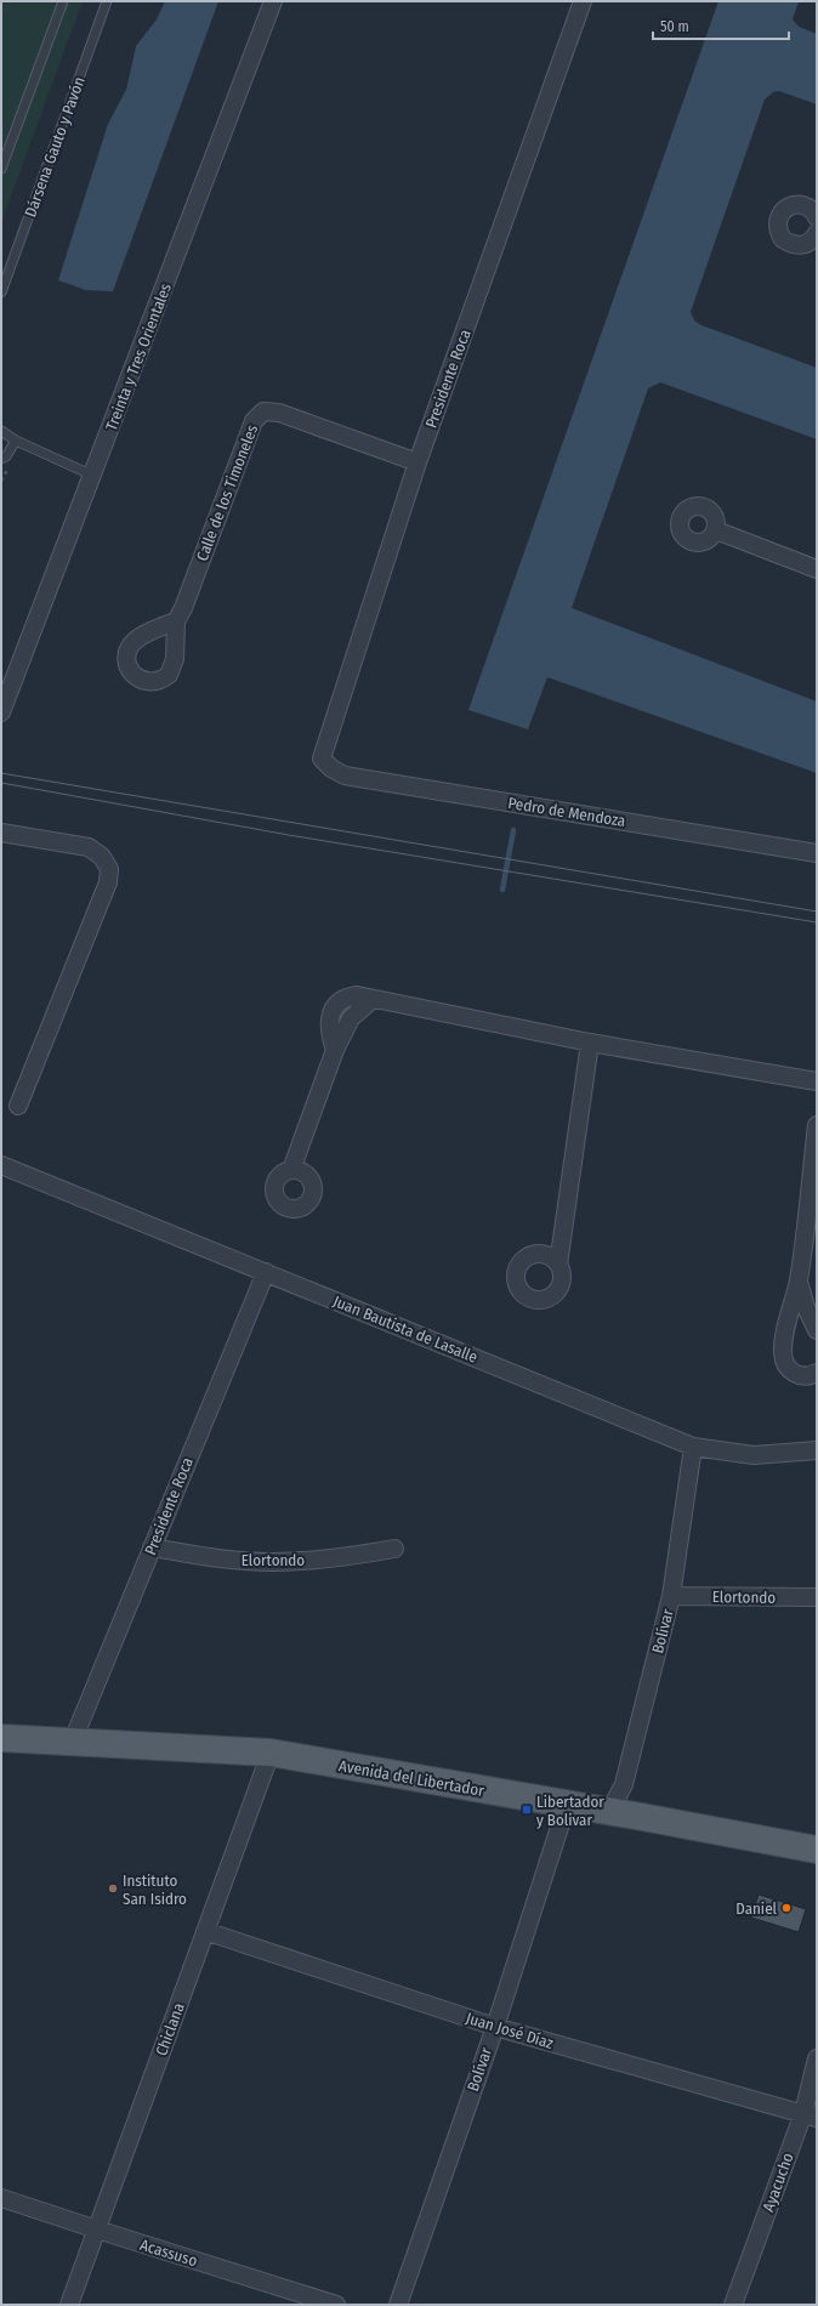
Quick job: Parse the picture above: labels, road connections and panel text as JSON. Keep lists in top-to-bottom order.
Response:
{
  "streets": {
    "main road": ["Avenida del Libertador"],
    "street": [
      "Treinta y Tres Orientales",
      "Presidente Roca",
      "Calle de los Timoneles",
      "Pedro de Mendoza",
      "Juan Bautista de Lasalle",
      "Elortondo",
      "Bolívar",
      "Chiclana",
      "Juan José Díaz",
      "Ayacucho",
      "Acassuso"
    ],
    "lane": ["Dársena Gauto y Pavón"]
  },
  "crossings": [
    ["Presidente Roca", "Calle de los Timoneles"],
    ["Presidente Roca", "Pedro de Mendoza"],
    ["Presidente Roca", "Juan Bautista de Lasalle"],
    ["Presidente Roca", "Elortondo"],
    ["Presidente Roca", "Avenida del Libertador"],
    ["Juan Bautista de Lasalle", "Bolívar"],
    ["Elortondo", "Bolívar"],
    ["Bolívar", "Avenida del Libertador"],
    ["Bolívar", "Juan José Díaz"],
    ["Avenida del Libertador", "Chiclana"],
    ["Chiclana", "Juan José Díaz"],
    ["Chiclana", "Acassuso"],
    ["Juan José Díaz", "Ayacucho"]
  ],
  "places": {
    "transit": ["Libertador y Bolivar"],
    "other": ["Instituto San Isidro", "Daniel"]
  },
  "scale_bar": "50 m"
}
